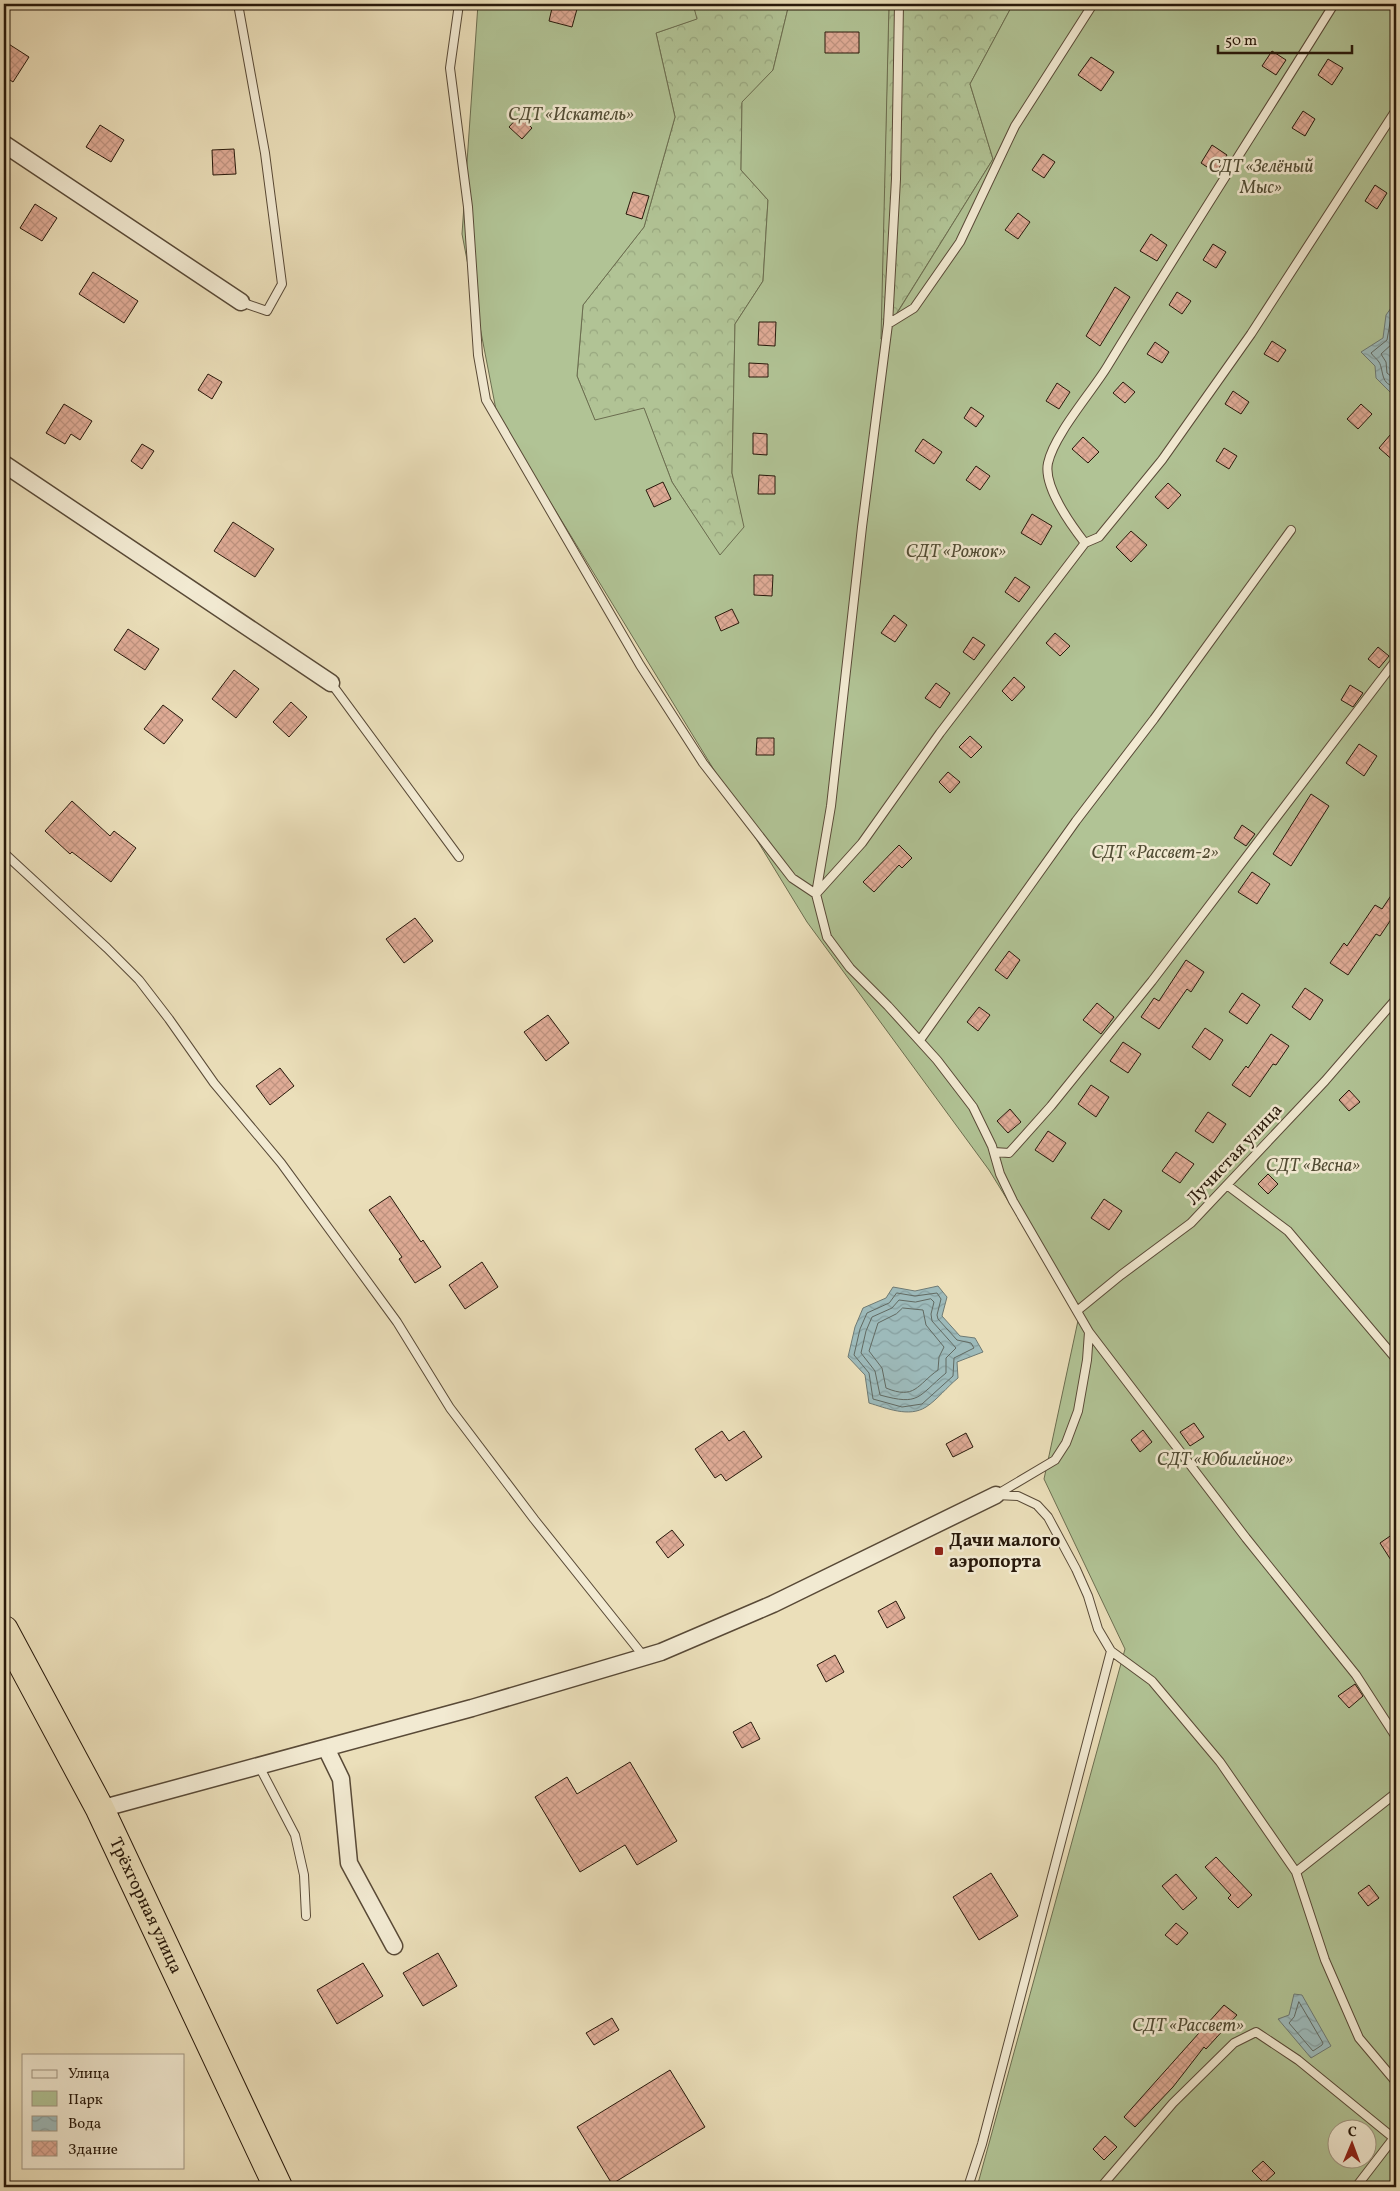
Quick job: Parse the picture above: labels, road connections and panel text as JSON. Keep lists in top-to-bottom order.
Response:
{
  "streets": {
    "highway": ["Трёхгорная улица"],
    "lane": ["Лучистая улица"]
  },
  "parks": [
    "СДТ «Искатель»",
    "СДТ «Зелёный Мыс»",
    "СДТ «Рожок»",
    "СДТ «Рассвет-2»",
    "СДТ «Весна»",
    "СДТ «Юбилейное»",
    "СДТ «Рассвет»"
  ],
  "places": {
    "transit": ["Дачи малого аэропорта"]
  },
  "legend": [
    "Улица",
    "Парк",
    "Вода",
    "Здание"
  ],
  "scale_bar": "50 m",
  "north": "top"
}
